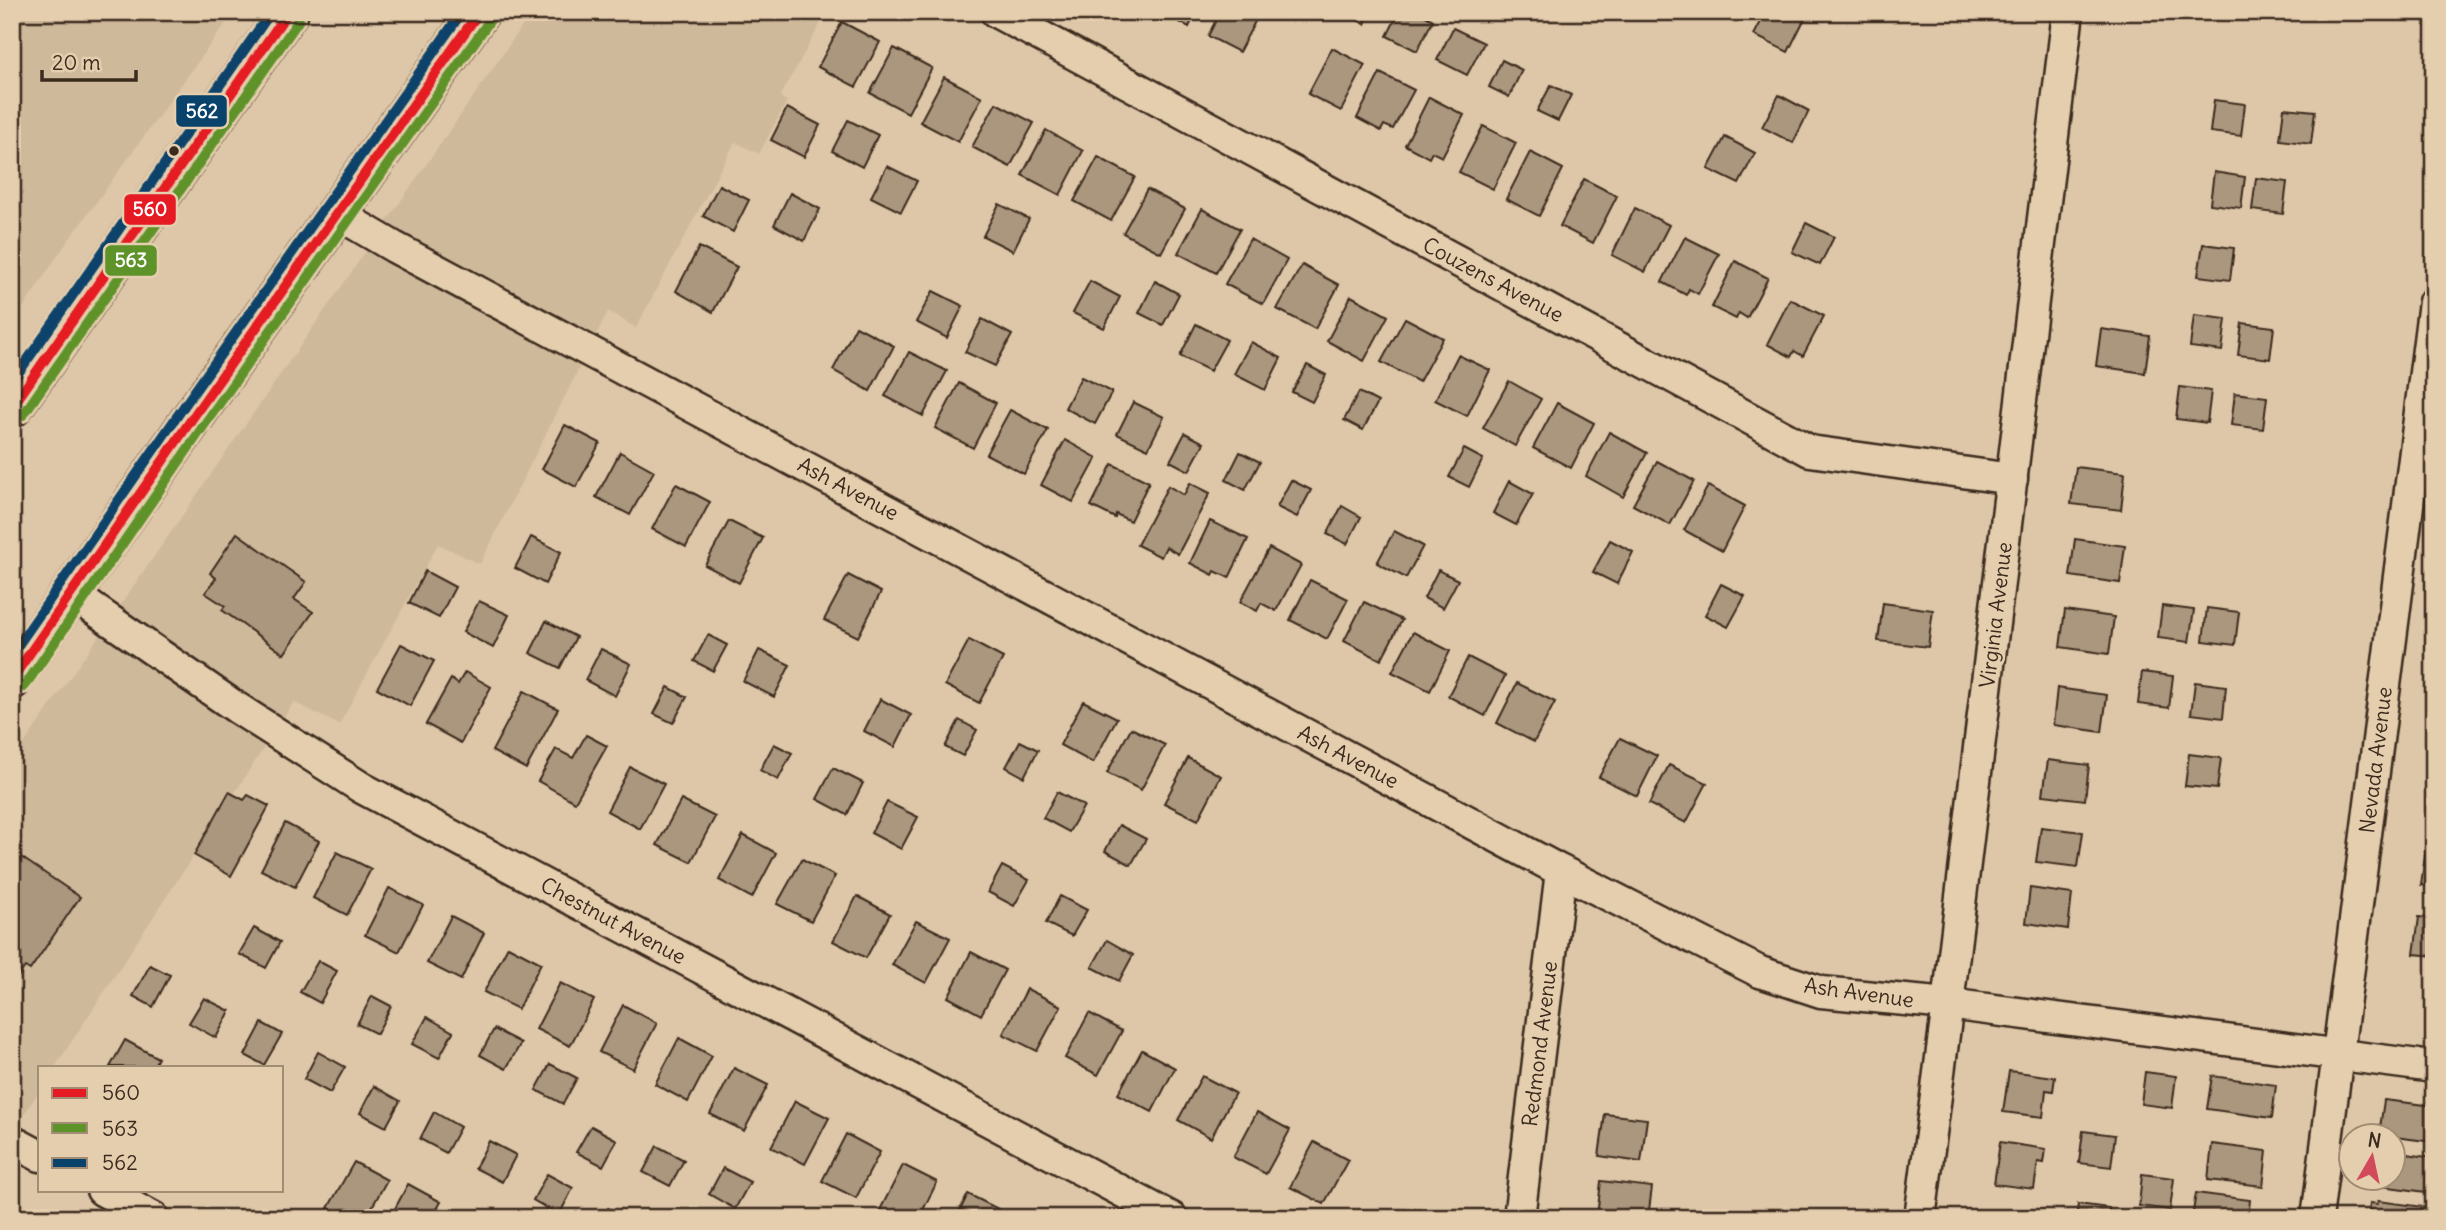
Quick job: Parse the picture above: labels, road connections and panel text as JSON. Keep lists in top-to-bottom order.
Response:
{
  "streets": {
    "street": [
      "Couzens Avenue",
      "Ash Avenue",
      "Virginia Avenue",
      "Nevada Avenue",
      "Chestnut Avenue",
      "Redmond Avenue"
    ]
  },
  "crossings": [
    ["Couzens Avenue", "Virginia Avenue"],
    ["Ash Avenue", "Virginia Avenue"],
    ["Ash Avenue", "Nevada Avenue"],
    ["Ash Avenue", "Redmond Avenue"]
  ],
  "lines": ["transit line 560", "transit line 562", "transit line 563"],
  "legend": ["560", "563", "562"],
  "scale_bar": "20 m",
  "north": "top"
}
